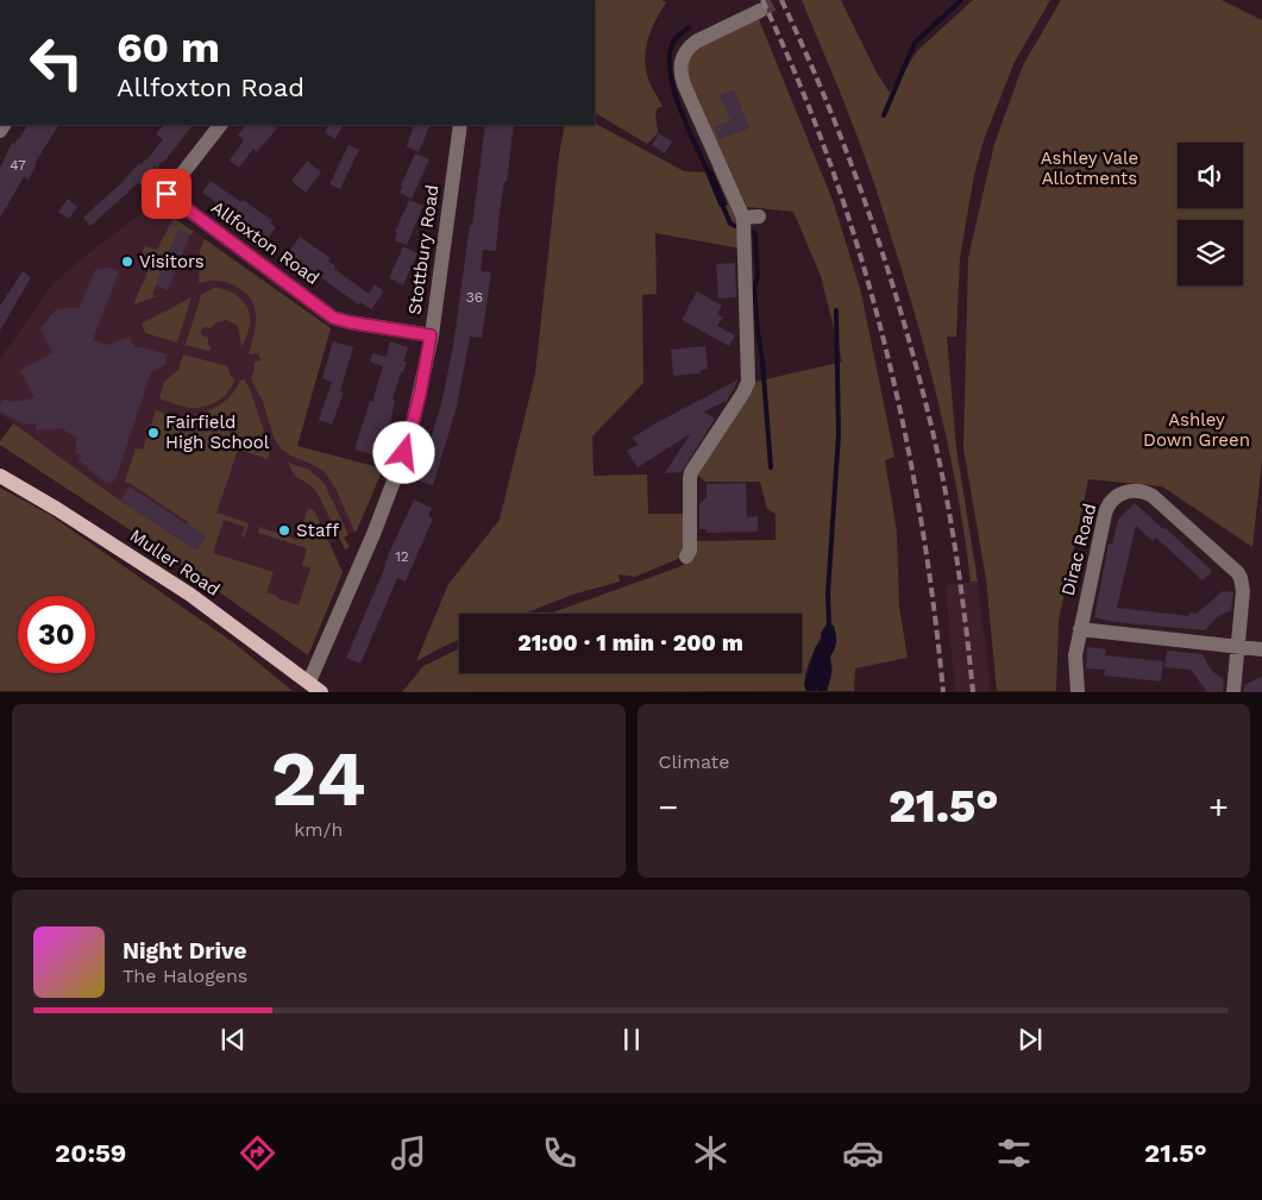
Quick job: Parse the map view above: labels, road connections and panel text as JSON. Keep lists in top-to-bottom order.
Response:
{
  "streets": {
    "main road": ["Muller Road"],
    "street": ["Allfoxton Road", "Stottbury Road", "Dirac Road"]
  },
  "crossings": [
    ["Allfoxton Road", "Stottbury Road"],
    ["Stottbury Road", "Muller Road"]
  ],
  "parks": ["Ashley Vale Allotments", "Ashley Down Green"],
  "places": ["Visitors", "Fairfield High School", "Staff"],
  "house_numbers": ["47", "36", "12"],
  "page": {
    "turn": ["60 m", "Allfoxton Road"],
    "limit": "30",
    "trip": "21:00 · 1 min · 200 m",
    "tile": [
      ["24", "km/h"],
      "Climate"
    ],
    "heat": ["−", "21.5°", "+"],
    "song": ["Night Drive", "The Halogens"],
    "tabs": ["20:59", "21.5°"]
  }
}
